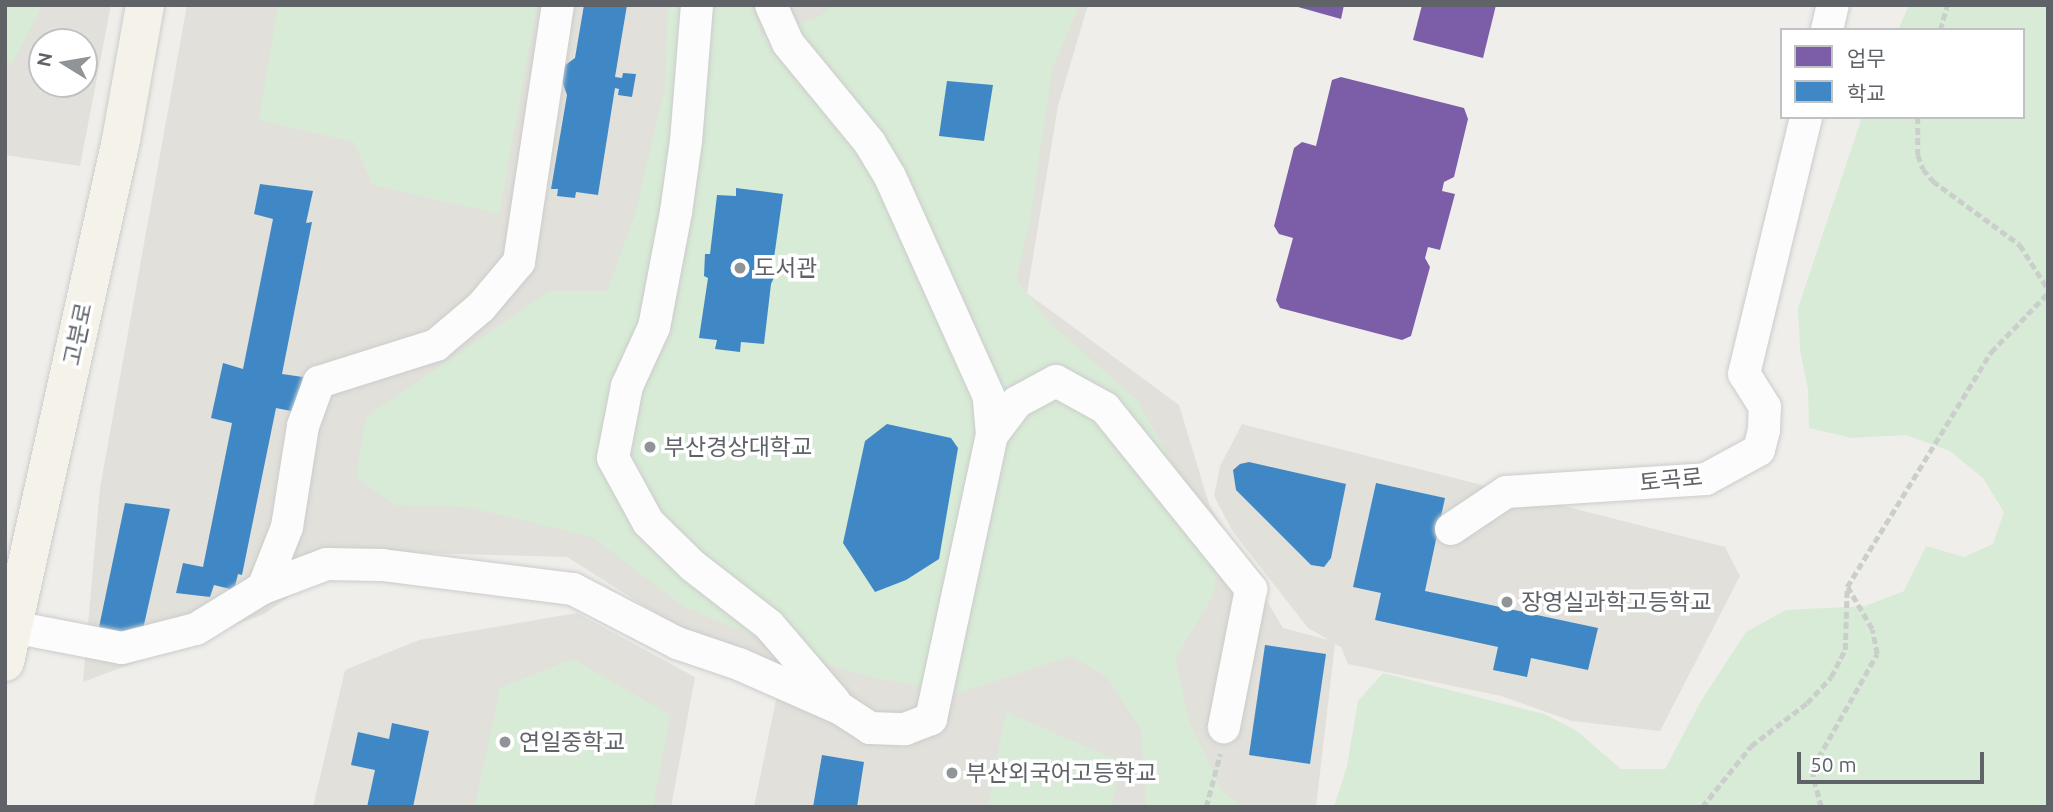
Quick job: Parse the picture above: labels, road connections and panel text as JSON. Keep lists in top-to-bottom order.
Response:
{
  "streets": {
    "main road": ["고분로"],
    "street": ["토곡로"]
  },
  "places": [
    "도서관",
    "부산경상대학교",
    "장영실과학고등학교",
    "연일중학교",
    "부산외국어고등학교"
  ],
  "legend": ["업무", "학교"],
  "scale_bar": "50 m",
  "north": "left"
}
